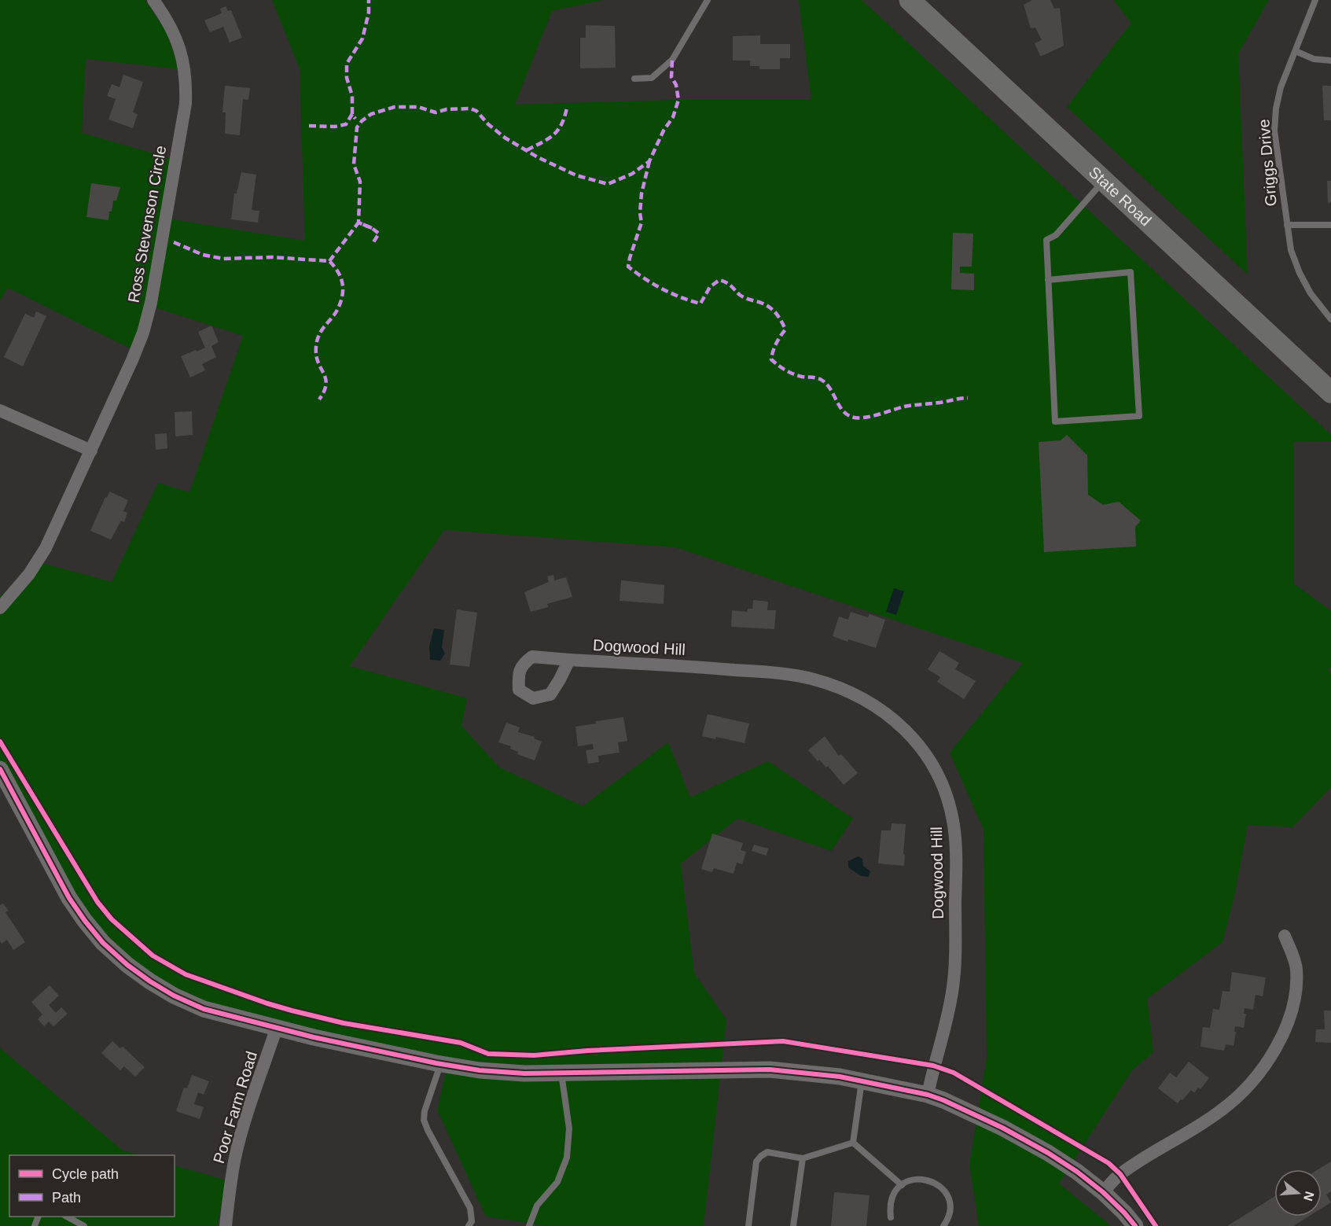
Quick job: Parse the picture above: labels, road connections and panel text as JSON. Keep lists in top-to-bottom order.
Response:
{
  "streets": {
    "highway": ["State Road"],
    "street": ["Ross Stevenson Circle", "Dogwood Hill", "Poor Farm Road"],
    "lane": ["Griggs Drive"]
  },
  "legend": ["Cycle path", "Path"],
  "north": "right"
}
